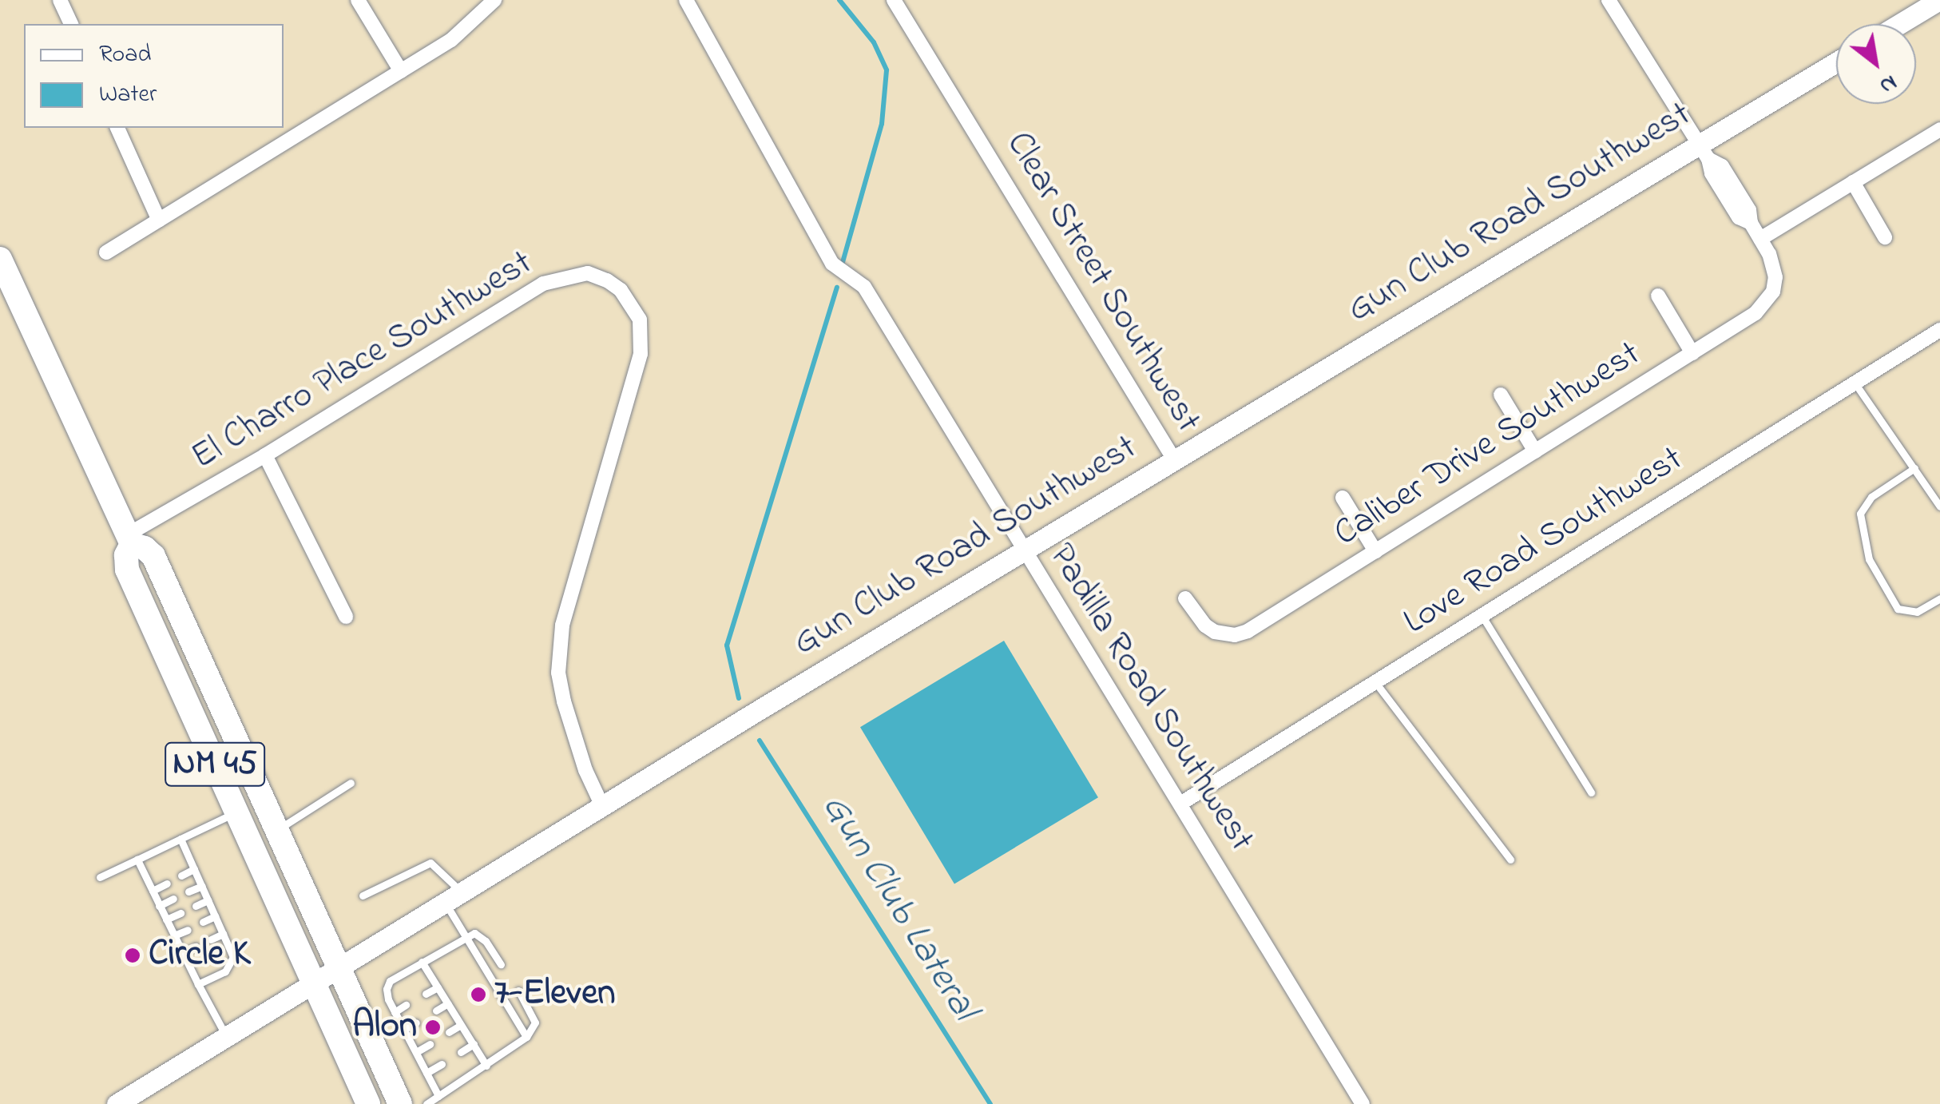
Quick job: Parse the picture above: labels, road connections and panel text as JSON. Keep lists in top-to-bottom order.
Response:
{
  "streets": {
    "main road": ["NM 45"],
    "street": [
      "Gun Club Road Southwest",
      "Clear Street Southwest",
      "El Charro Place Southwest",
      "Caliber Drive Southwest",
      "Love Road Southwest",
      "Padilla Road Southwest"
    ]
  },
  "crossings": [
    ["Gun Club Road Southwest", "Clear Street Southwest"],
    ["Gun Club Road Southwest", "El Charro Place Southwest"],
    ["Gun Club Road Southwest", "Caliber Drive Southwest"],
    ["Gun Club Road Southwest", "Padilla Road Southwest"],
    ["Gun Club Road Southwest", "NM 45"],
    ["El Charro Place Southwest", "NM 45"],
    ["Love Road Southwest", "Padilla Road Southwest"]
  ],
  "water": ["Gun Club Lateral"],
  "places": ["Circle K", "7-Eleven", "Alon"],
  "legend": ["Road", "Water"],
  "north": "bottom right"
}
